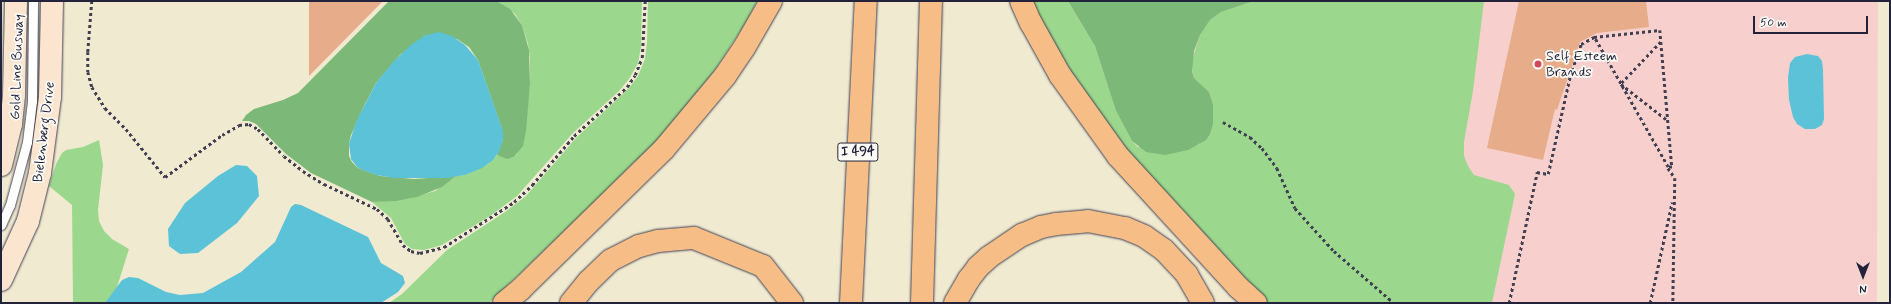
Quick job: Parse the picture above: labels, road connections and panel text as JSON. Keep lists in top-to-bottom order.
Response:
{
  "streets": {
    "highway": ["I 494"],
    "street": ["Bielenberg Drive"],
    "lane": ["Gold Line Busway"]
  },
  "places": ["Self Esteem Brands"],
  "scale_bar": "50 m",
  "north": "bottom"
}
